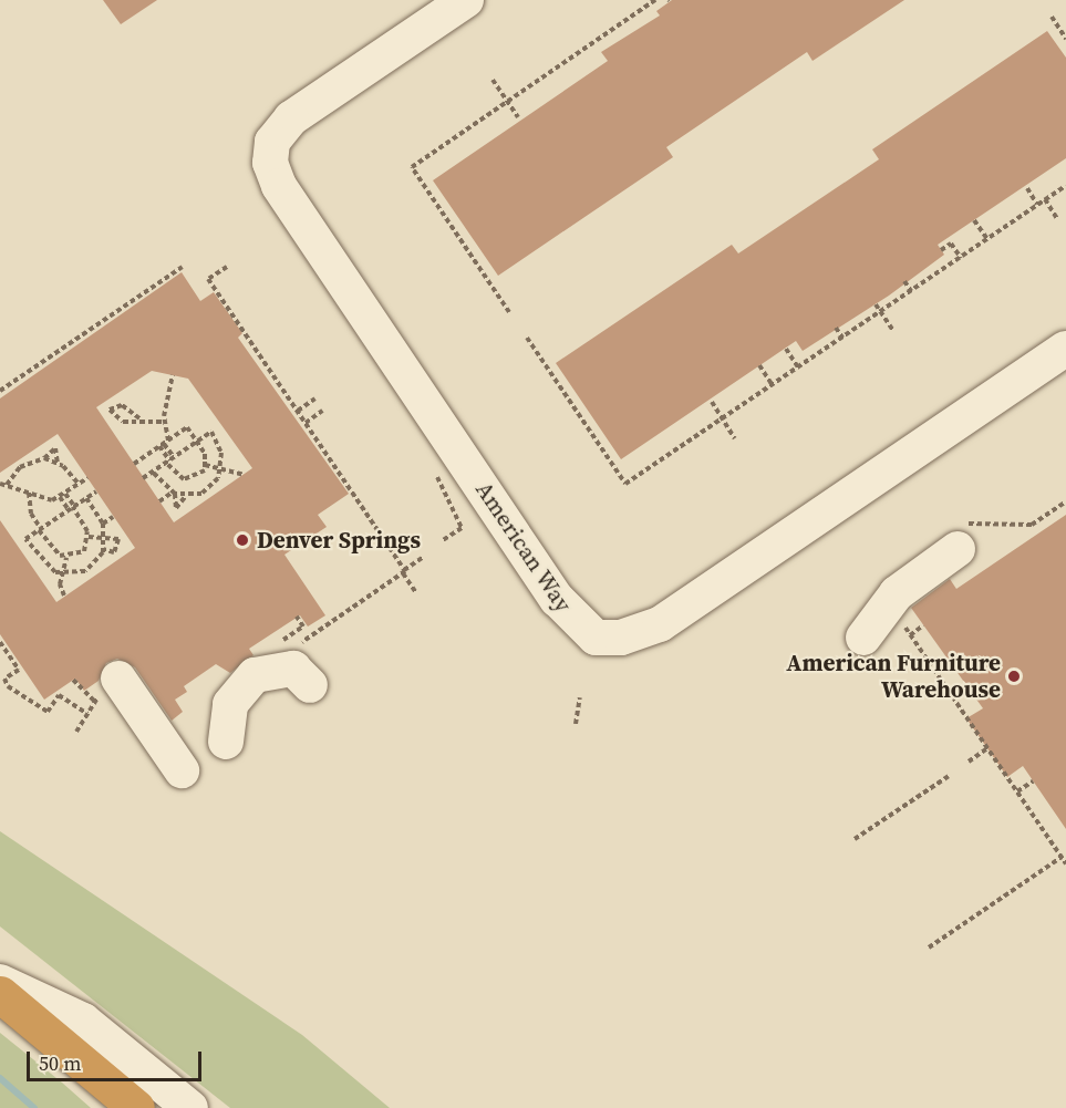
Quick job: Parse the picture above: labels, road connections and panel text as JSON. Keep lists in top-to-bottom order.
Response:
{
  "streets": {
    "street": ["American Way"]
  },
  "places": ["Denver Springs", "American Furniture Warehouse"],
  "scale_bar": "50 m"
}
